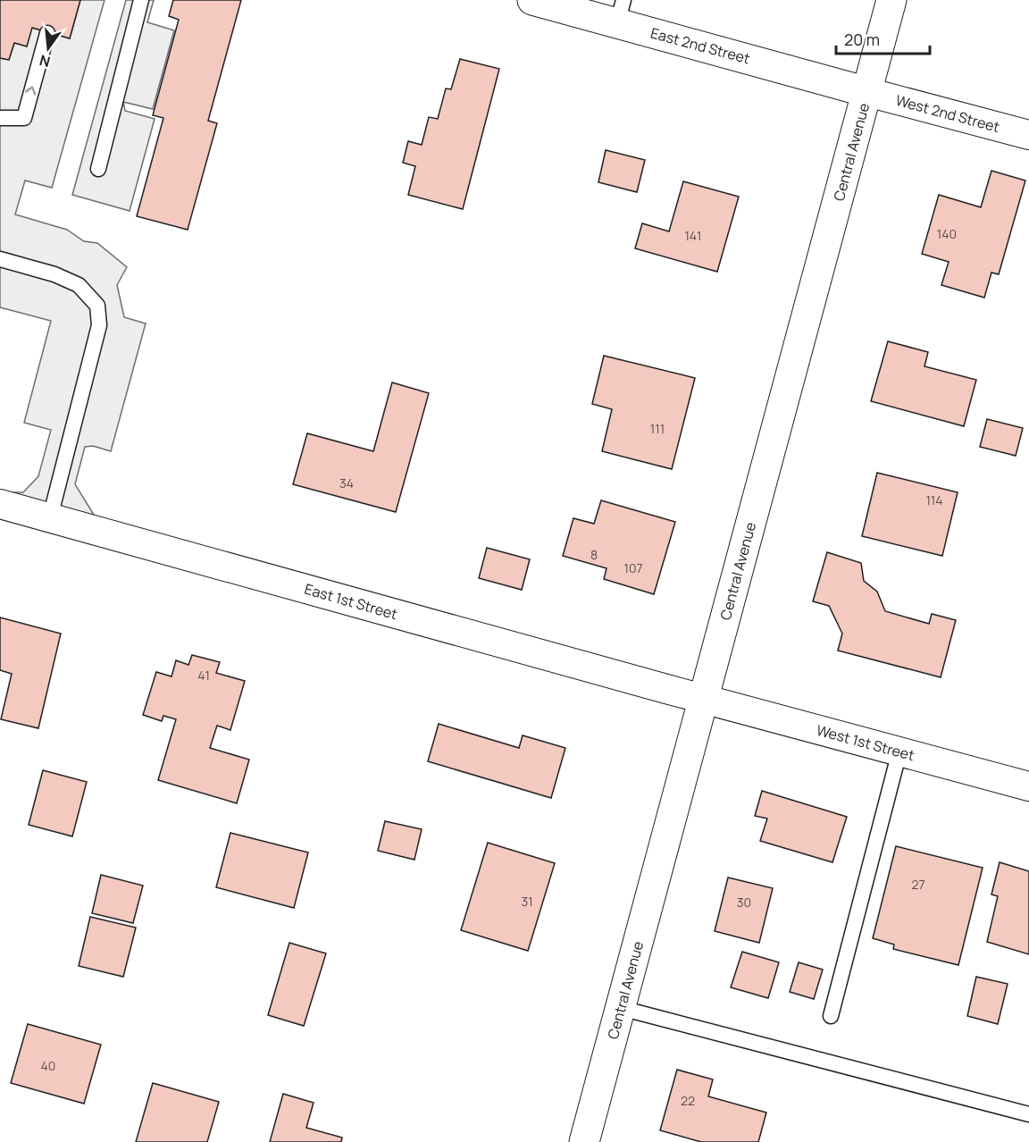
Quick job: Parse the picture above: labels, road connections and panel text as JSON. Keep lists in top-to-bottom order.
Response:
{
  "streets": {
    "street": [
      "East 2nd Street",
      "West 2nd Street",
      "Central Avenue",
      "East 1st Street",
      "West 1st Street"
    ]
  },
  "crossings": [
    ["East 2nd Street", "West 2nd Street"],
    ["East 2nd Street", "Central Avenue"],
    ["West 2nd Street", "Central Avenue"],
    ["Central Avenue", "East 1st Street"],
    ["Central Avenue", "West 1st Street"],
    ["East 1st Street", "West 1st Street"]
  ],
  "house_numbers": [
    "140",
    "141",
    "111",
    "34",
    "114",
    "8",
    "107",
    "41",
    "27",
    "31",
    "30",
    "40",
    "22"
  ],
  "scale_bar": "20 m",
  "north": "bottom"
}
